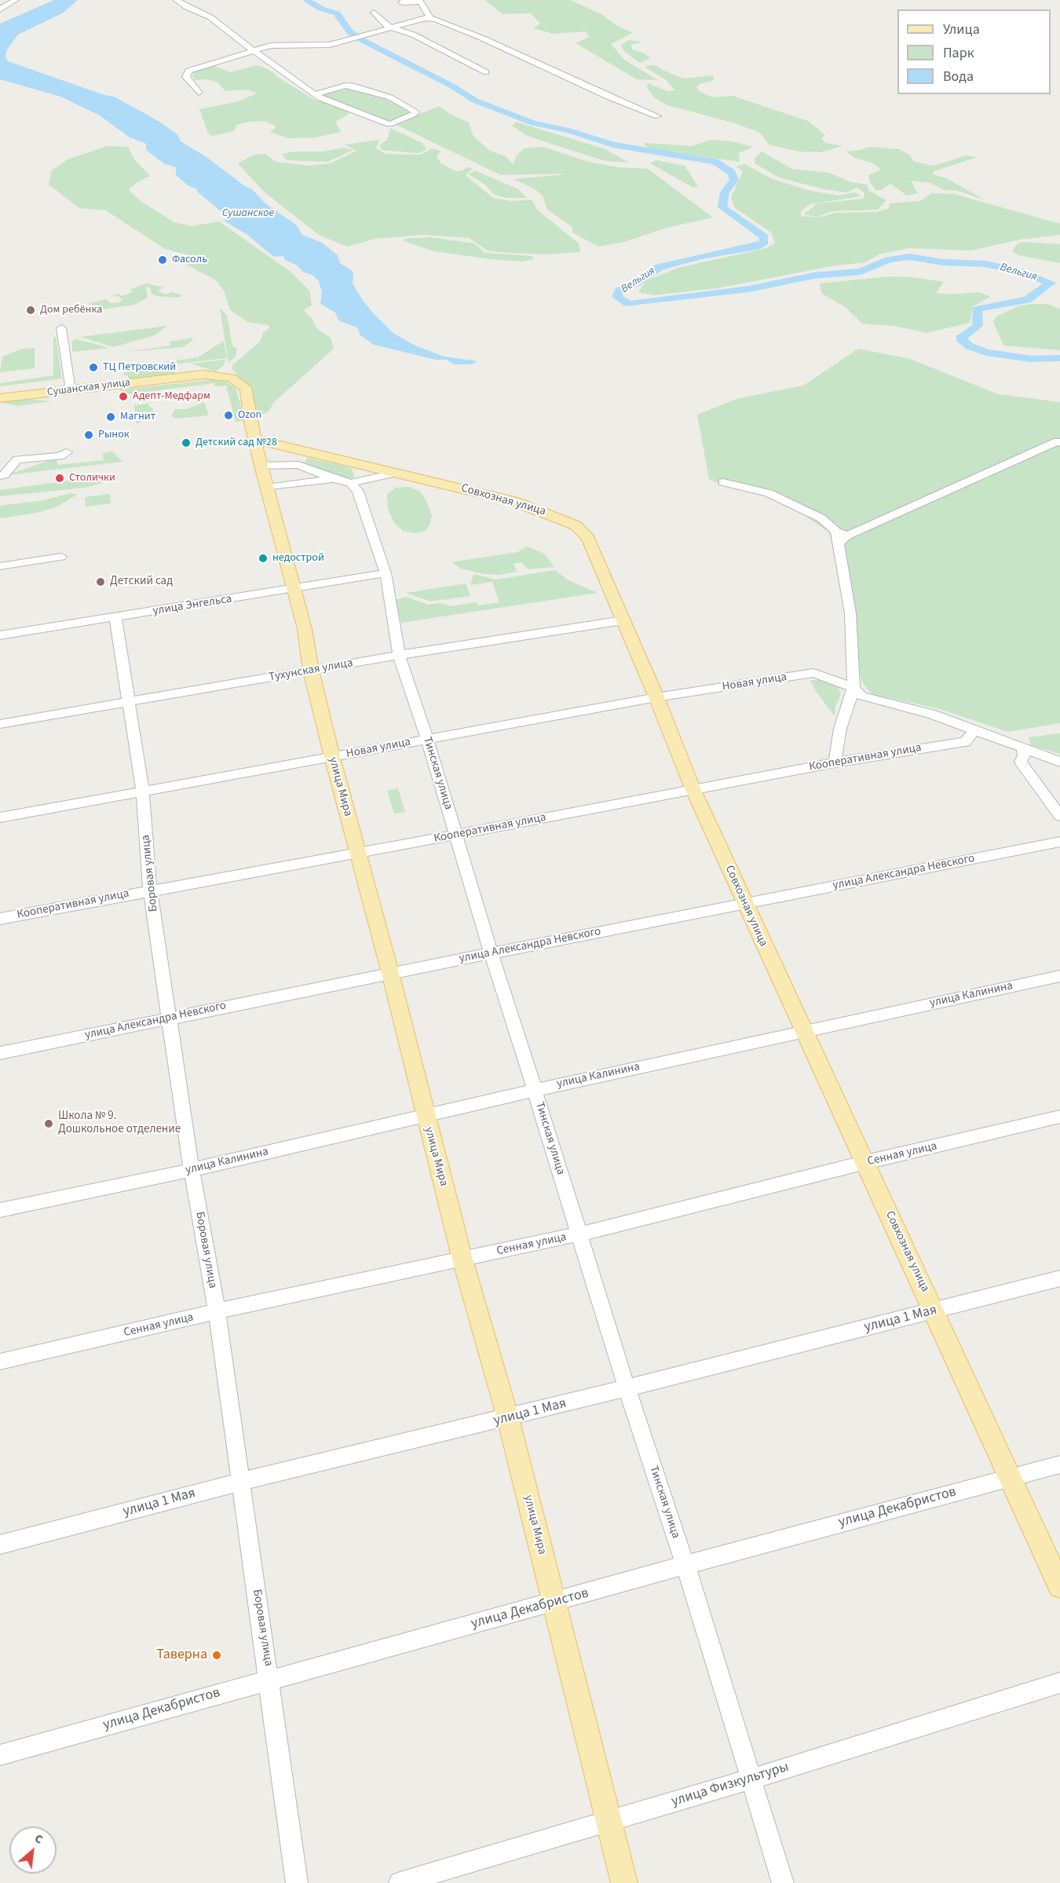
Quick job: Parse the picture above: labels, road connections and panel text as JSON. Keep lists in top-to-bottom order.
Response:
{
  "streets": {
    "main road": ["Сушанская улица", "Совхозная улица", "улица Мира"],
    "street": [
      "улица Энгельса",
      "Тухунская улица",
      "Новая улица",
      "Кооперативная улица",
      "Тинская улица",
      "улица Александра Невского",
      "Боровая улица",
      "улица Калинина",
      "Сенная улица",
      "улица 1 Мая",
      "улица Декабристов",
      "улица Физкультуры"
    ]
  },
  "crossings": [
    ["Сушанская улица", "Совхозная улица"],
    ["Сушанская улица", "улица Мира"],
    ["Совхозная улица", "Тухунская улица"],
    ["Совхозная улица", "Новая улица"],
    ["Совхозная улица", "Кооперативная улица"],
    ["Совхозная улица", "Тинская улица"],
    ["Совхозная улица", "улица Мира"],
    ["Совхозная улица", "улица Александра Невского"],
    ["Совхозная улица", "улица Калинина"],
    ["Совхозная улица", "Сенная улица"],
    ["Совхозная улица", "улица 1 Мая"],
    ["Совхозная улица", "улица Декабристов"],
    ["улица Энгельса", "Тинская улица"],
    ["улица Энгельса", "улица Мира"],
    ["улица Энгельса", "Боровая улица"],
    ["Тухунская улица", "Тинская улица"],
    ["Тухунская улица", "улица Мира"],
    ["Тухунская улица", "Боровая улица"],
    ["Новая улица", "Тинская улица"],
    ["Новая улица", "улица Мира"],
    ["Новая улица", "Боровая улица"],
    ["Кооперативная улица", "Тинская улица"],
    ["Кооперативная улица", "улица Мира"],
    ["Кооперативная улица", "Боровая улица"],
    ["Тинская улица", "улица Александра Невского"],
    ["Тинская улица", "улица Калинина"],
    ["Тинская улица", "Сенная улица"],
    ["Тинская улица", "улица 1 Мая"],
    ["Тинская улица", "улица Декабристов"],
    ["Тинская улица", "улица Физкультуры"],
    ["улица Мира", "улица Александра Невского"],
    ["улица Мира", "улица Калинина"],
    ["улица Мира", "Сенная улица"],
    ["улица Мира", "улица 1 Мая"],
    ["улица Мира", "улица Декабристов"],
    ["улица Мира", "улица Физкультуры"],
    ["улица Александра Невского", "Боровая улица"],
    ["Боровая улица", "улица Калинина"],
    ["Боровая улица", "Сенная улица"],
    ["Боровая улица", "улица 1 Мая"],
    ["Боровая улица", "улица Декабристов"]
  ],
  "water": ["Сушанское", "Вельгия"],
  "places": [
    "Фасоль",
    "Дом ребёнка",
    "ТЦ Петровский",
    "Адепт-Медфарм",
    "Ozon",
    "Магнит",
    "Рынок",
    "Детский сад №28",
    "Столички",
    "недострой",
    "Детский сад",
    "Школа № 9. Дошкольное отделение",
    "Таверна"
  ],
  "legend": ["Улица", "Парк", "Вода"],
  "north": "top right"
}
